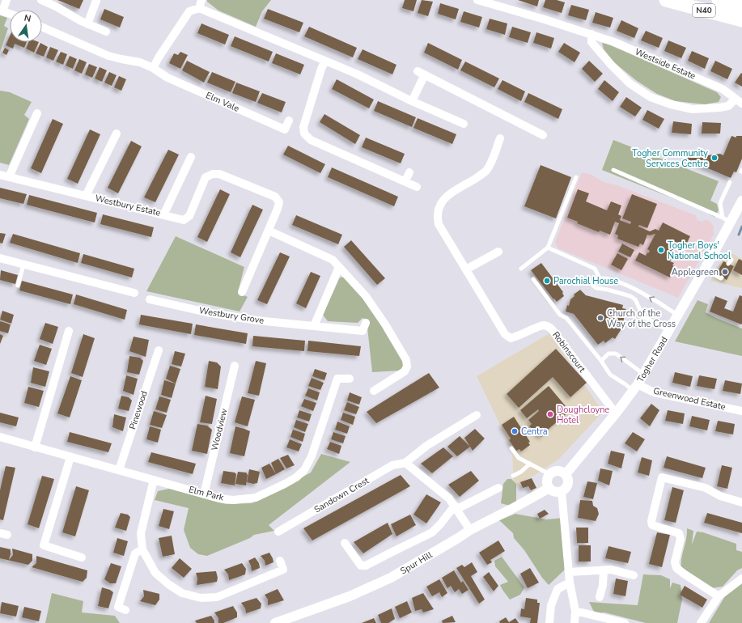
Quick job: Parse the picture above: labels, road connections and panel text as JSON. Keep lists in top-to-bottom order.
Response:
{
  "streets": {
    "highway": ["N40"],
    "street": [
      "Westside Estate",
      "Elm Vale",
      "Westbury Estate",
      "Westbury Grove",
      "Robinscourt",
      "Togher Road",
      "Greenwood Estate",
      "Pinewood",
      "Woodview",
      "Elm Park",
      "Sandown Crest",
      "Spur Hill"
    ]
  },
  "crossings": [
    ["Robinscourt", "Togher Road"],
    ["Togher Road", "Greenwood Estate"],
    ["Togher Road", "Spur Hill"],
    ["Pinewood", "Elm Park"],
    ["Woodview", "Elm Park"]
  ],
  "places": [
    "Togher Community Services Centre",
    "Togher Boys' National School",
    "Applegreen",
    "Parochial House",
    "Church of the Way of the Cross",
    "Doughcloyne Hotel",
    "Centra"
  ],
  "north": "top"
}
